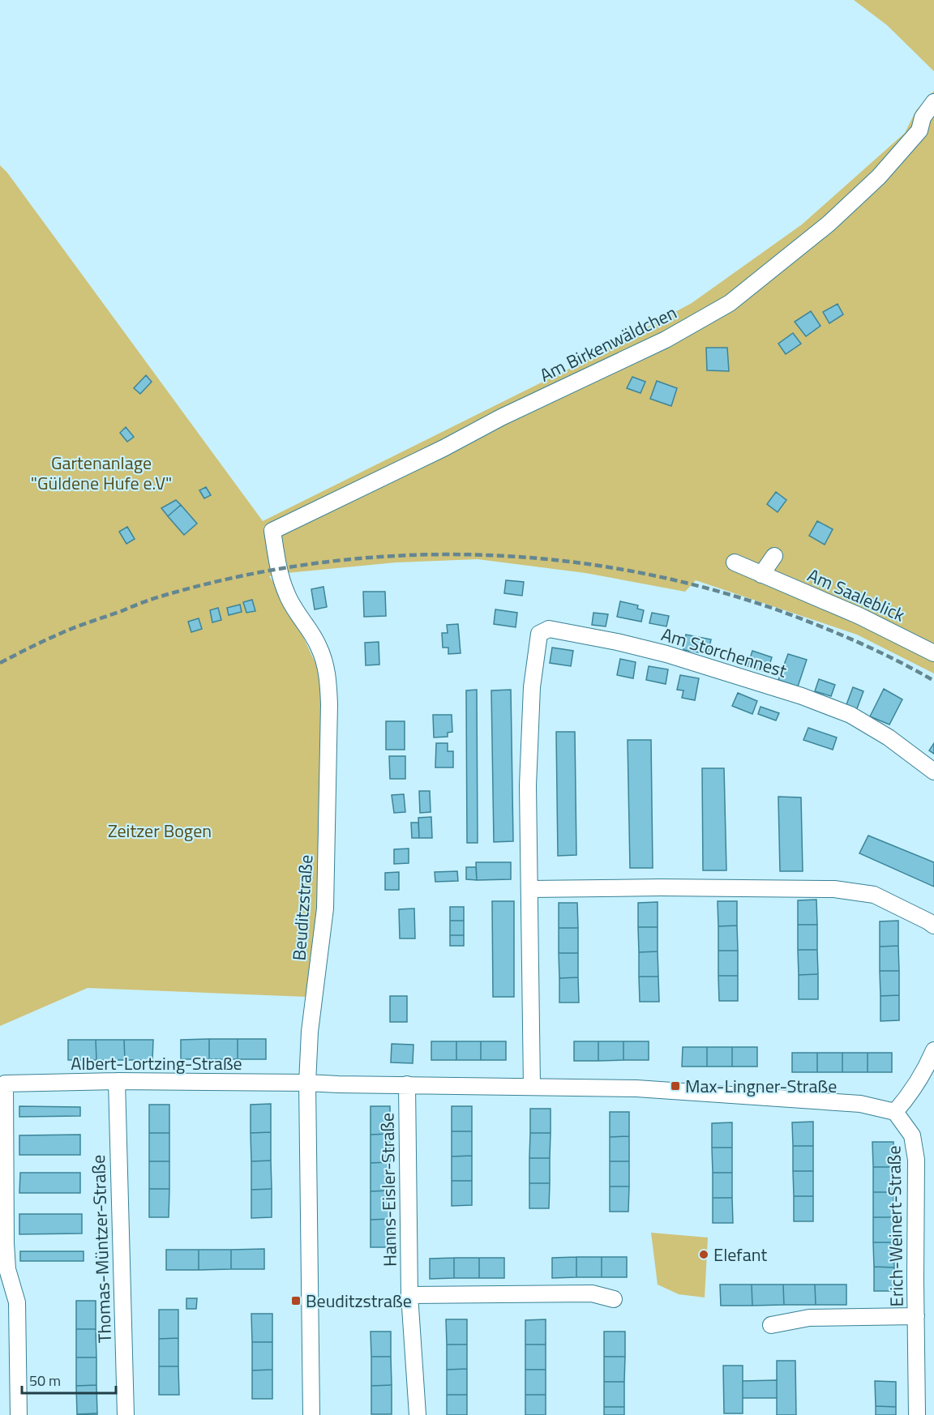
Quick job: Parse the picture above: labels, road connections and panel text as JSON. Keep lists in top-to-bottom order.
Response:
{
  "streets": {
    "street": [
      "Am Birkenwäldchen",
      "Am Saaleblick",
      "Am Storchennest",
      "Beuditzstraße",
      "Albert-Lortzing-Straße",
      "Hanns-Eisler-Straße",
      "Erich-Weinert-Straße",
      "Thomas-Müntzer-Straße"
    ]
  },
  "crossings": [
    ["Am Birkenwäldchen", "Beuditzstraße"],
    ["Beuditzstraße", "Albert-Lortzing-Straße"],
    ["Albert-Lortzing-Straße", "Thomas-Müntzer-Straße"]
  ],
  "parks": ["Gartenanlage \"Güldene Hufe e.V\"", "Zeitzer Bogen"],
  "places": {
    "transit": ["Max-Lingner-Straße", "Beuditzstraße"],
    "other": ["Elefant"]
  },
  "scale_bar": "50 m"
}
